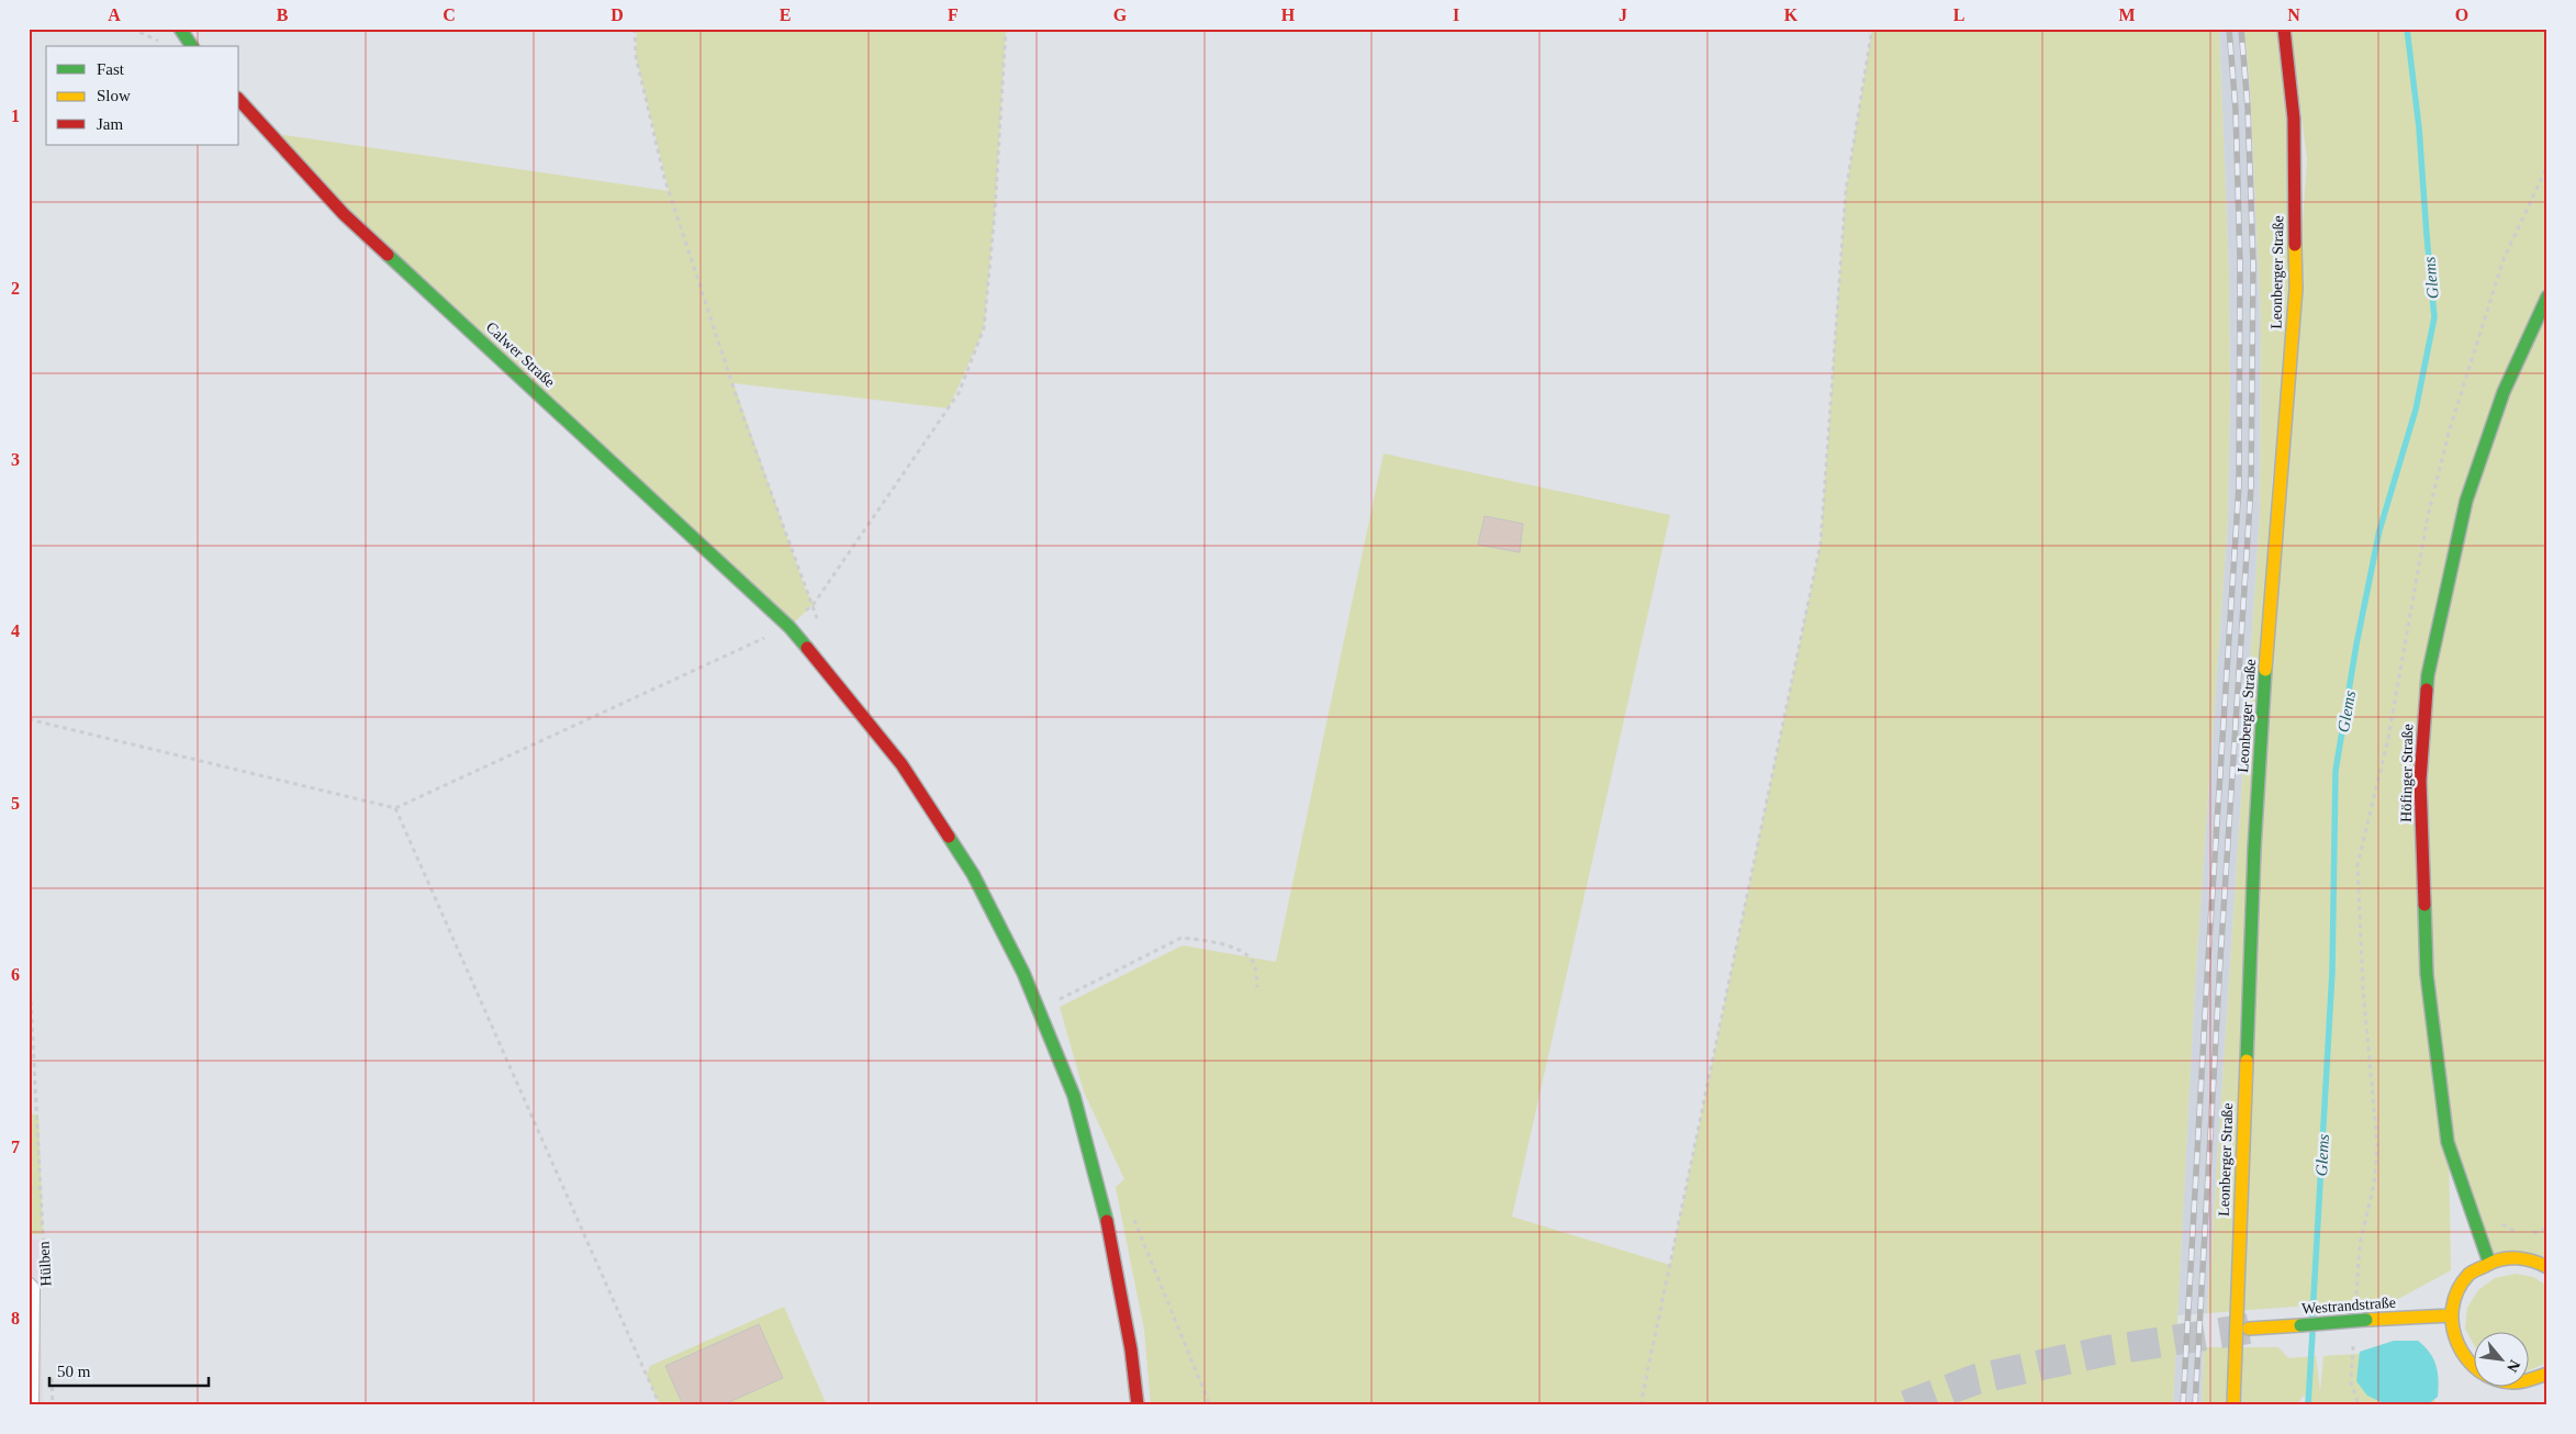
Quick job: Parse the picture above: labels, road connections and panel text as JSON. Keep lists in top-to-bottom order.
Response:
{
  "streets": {
    "street": [
      "Leonberger Straße",
      "Calwer Straße",
      "Höfinger Straße",
      "Westrandstraße"
    ],
    "path": ["Hülben"]
  },
  "water": ["Glems"],
  "legend": ["Fast", "Slow", "Jam"],
  "scale_bar": "50 m",
  "north": "bottom right",
  "grid": {
    "columns": [
      "A",
      "B",
      "C",
      "D",
      "E",
      "F",
      "G",
      "H",
      "I",
      "J",
      "K",
      "L",
      "M",
      "N",
      "O"
    ],
    "rows": [
      "1",
      "2",
      "3",
      "4",
      "5",
      "6",
      "7",
      "8"
    ]
  }
}
